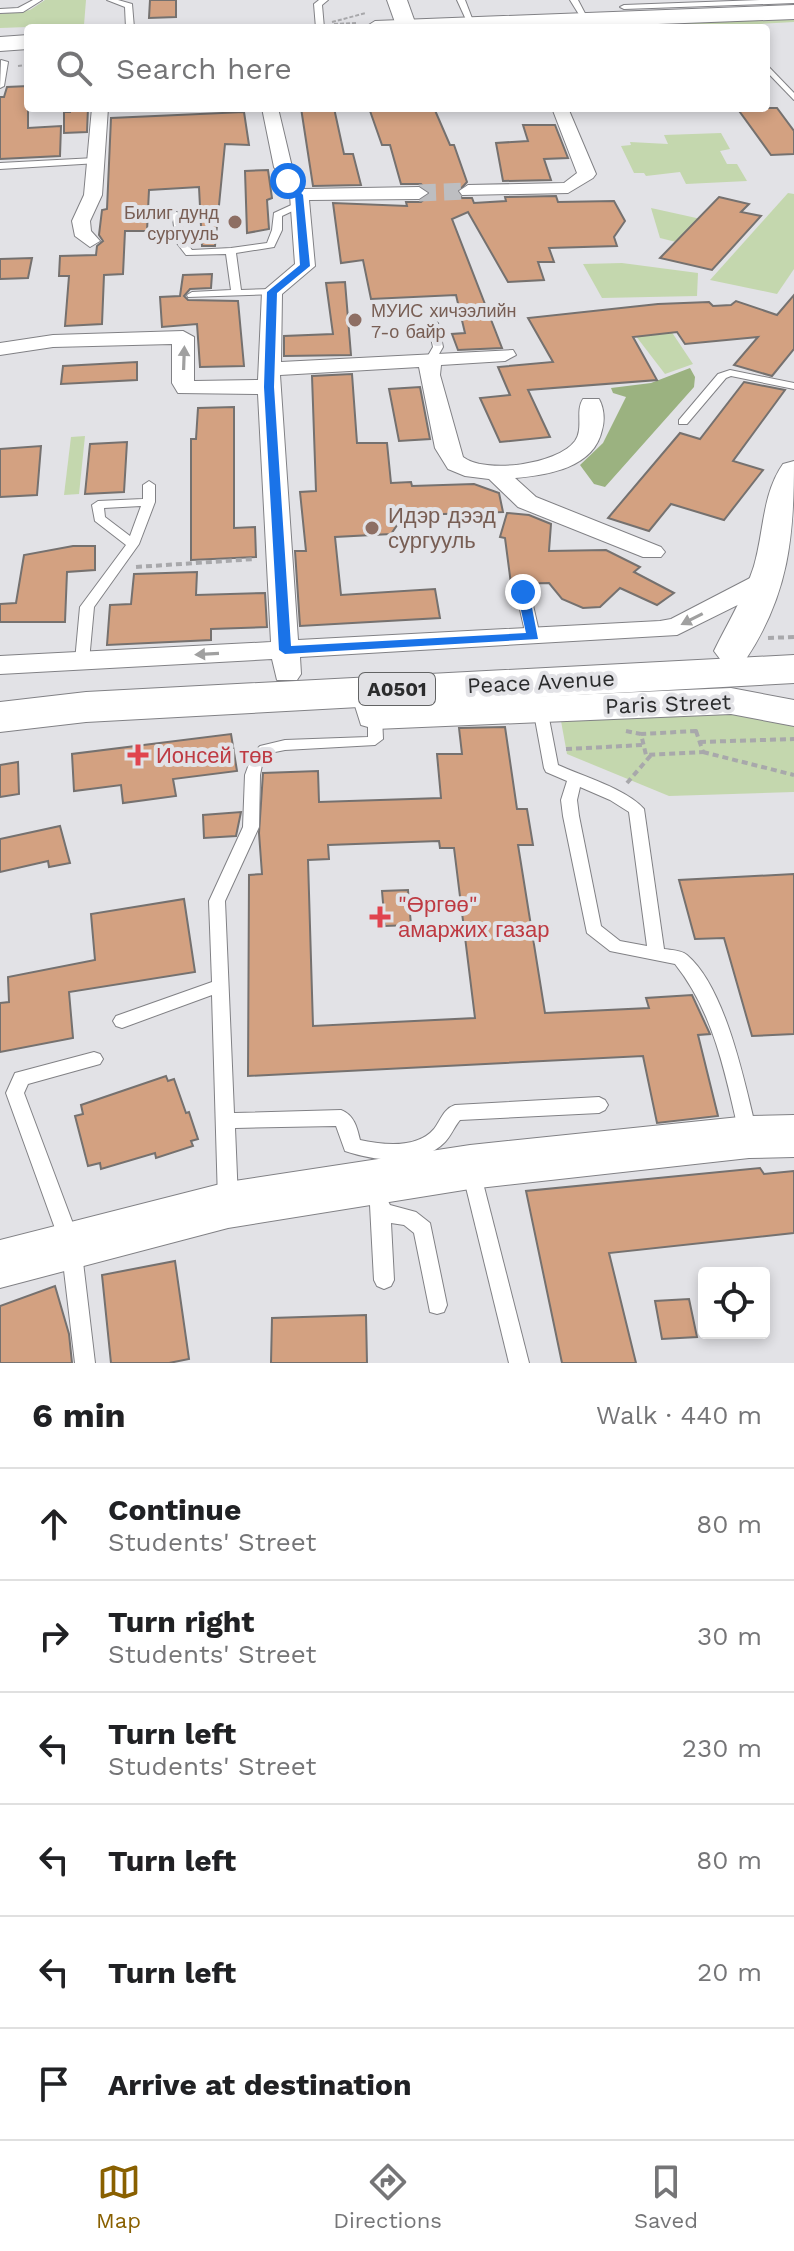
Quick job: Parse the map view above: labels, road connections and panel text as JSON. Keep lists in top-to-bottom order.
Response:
{
  "streets": {
    "highway": ["Peace Avenue", "A0501"],
    "street": ["Paris Street"]
  },
  "crossings": [
    ["Peace Avenue", "Paris Street"]
  ],
  "places": {
    "other": ["Билиг дунд сургууль", "МУИС хичээлийн 7-о байр", "Идэр дээд сургууль"],
    "health": ["Ионсей төв", "\"Өргөө\" амаржих газар"]
  },
  "page": {
    "search": "Search here",
    "heading": ["6 min", "Walk · 440 m"],
    "list": [
      ["Continue", "Students' Street", "80 m"],
      ["Turn right", "Students' Street", "30 m"],
      ["Turn left", "Students' Street", "230 m"],
      ["Turn left", "80 m"],
      ["Turn left", "20 m"],
      "Arrive at destination"
    ],
    "nav": ["Map", "Directions", "Saved"]
  }
}
